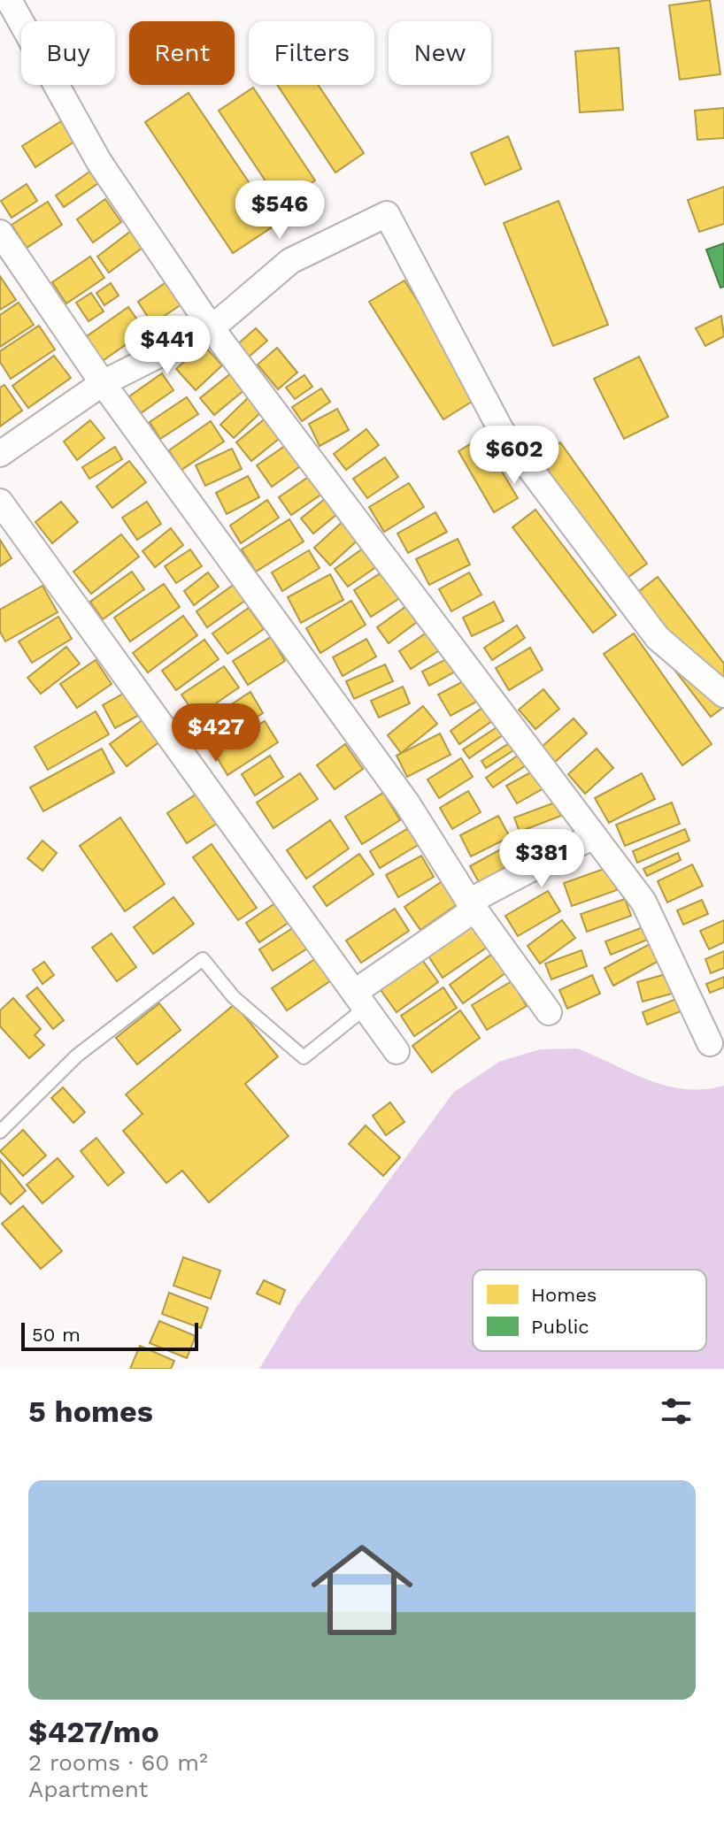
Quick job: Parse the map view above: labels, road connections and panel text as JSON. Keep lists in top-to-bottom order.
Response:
{
  "legend": ["Homes", "Public"],
  "scale_bar": "50 m",
  "page": {
    "chip": [
      "Buy",
      "Rent",
      "Filters",
      "New"
    ],
    "price": [
      "$546",
      "$441",
      "$602",
      "$427",
      "$381"
    ],
    "scale": "50 m",
    "heading": "5 homes",
    "list": [
      {
        "name": "$427/mo",
        "note": "2 rooms · 60 m² · Apartment"
      }
    ]
  }
}
